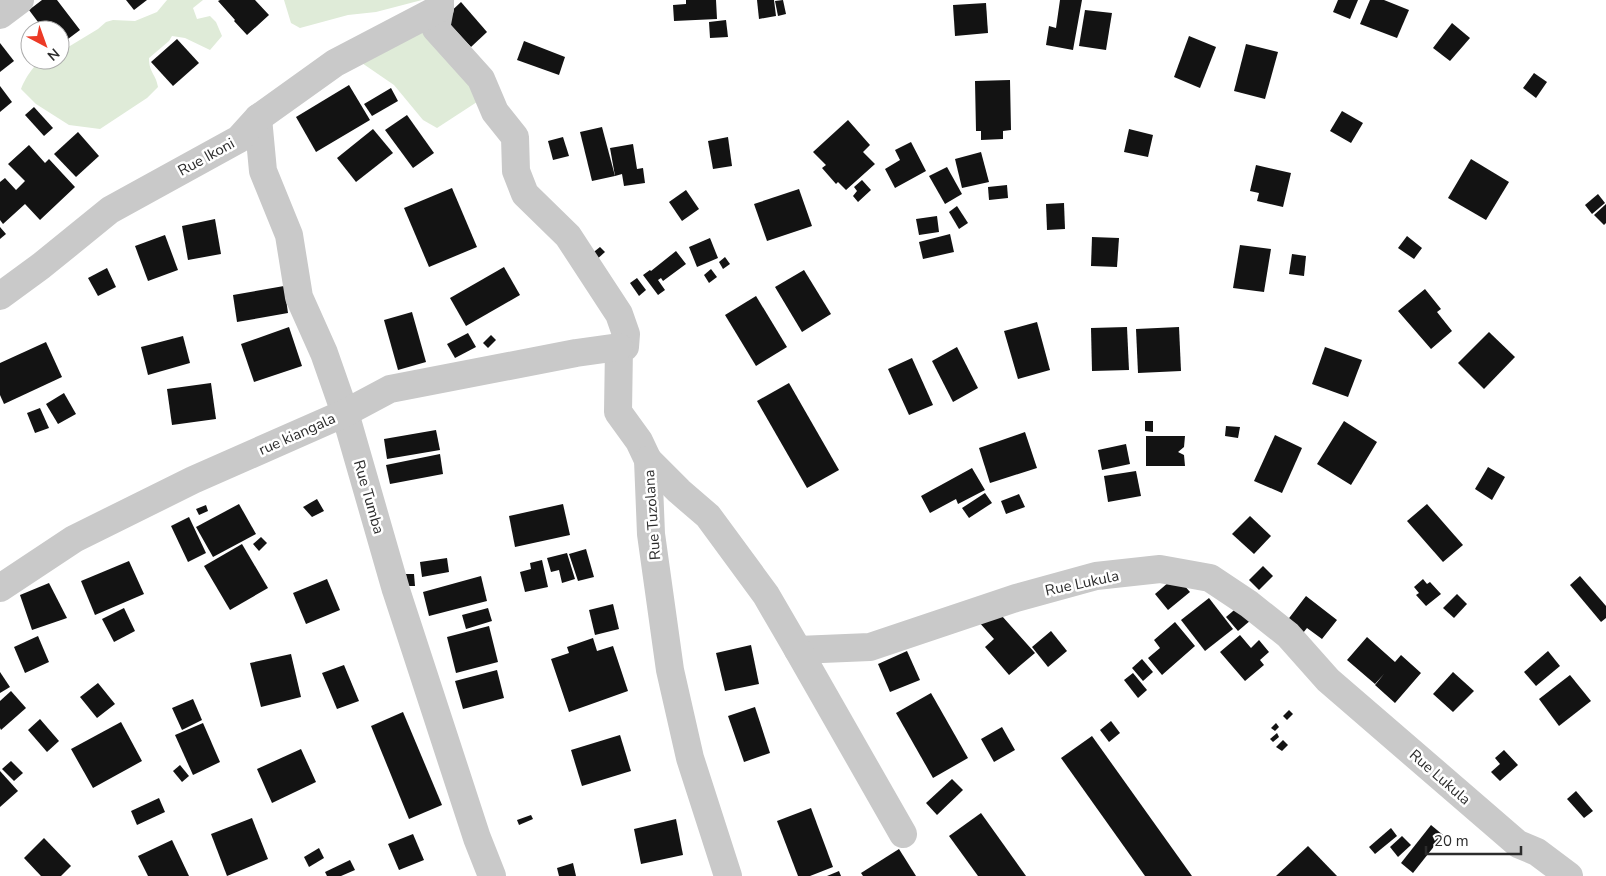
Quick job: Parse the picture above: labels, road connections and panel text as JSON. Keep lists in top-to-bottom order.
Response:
{
  "streets": {
    "street": [
      "Rue Ikoni",
      "rue kiangala",
      "Rue Tumba",
      "Rue Tuzolana",
      "Rue Lukula"
    ]
  },
  "crossings": [
    ["Rue Ikoni", "Rue Tumba"],
    ["Rue Ikoni", "Rue Tuzolana"],
    ["rue kiangala", "Rue Tumba"],
    ["rue kiangala", "Rue Tuzolana"]
  ],
  "scale_bar": "20 m",
  "north": "bottom right"
}
